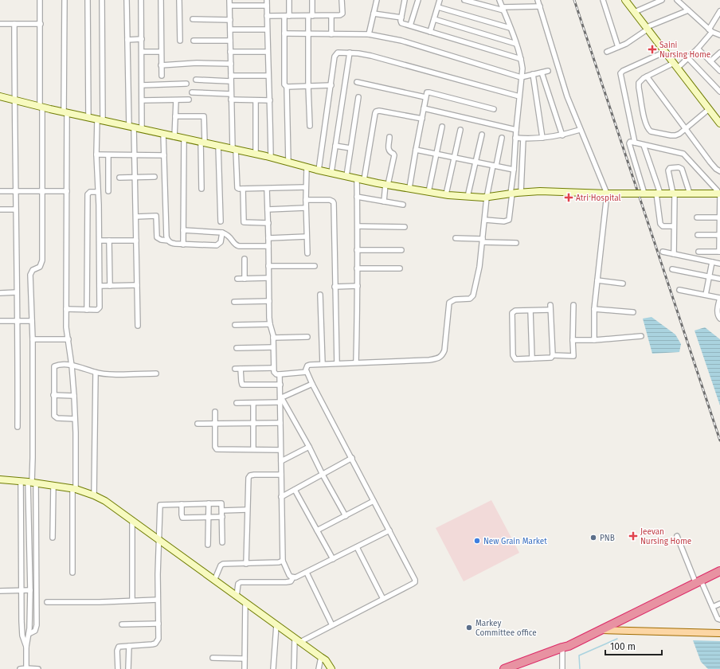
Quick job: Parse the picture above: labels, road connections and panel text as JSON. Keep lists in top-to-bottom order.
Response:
{
  "places": {
    "health": ["Saini Nursing Home", "Atri Hospital", "Jeevan Nursing Home"],
    "other": ["PNB", "New Grain Market", "Markey Committee office"]
  },
  "scale_bar": "100 m"
}
